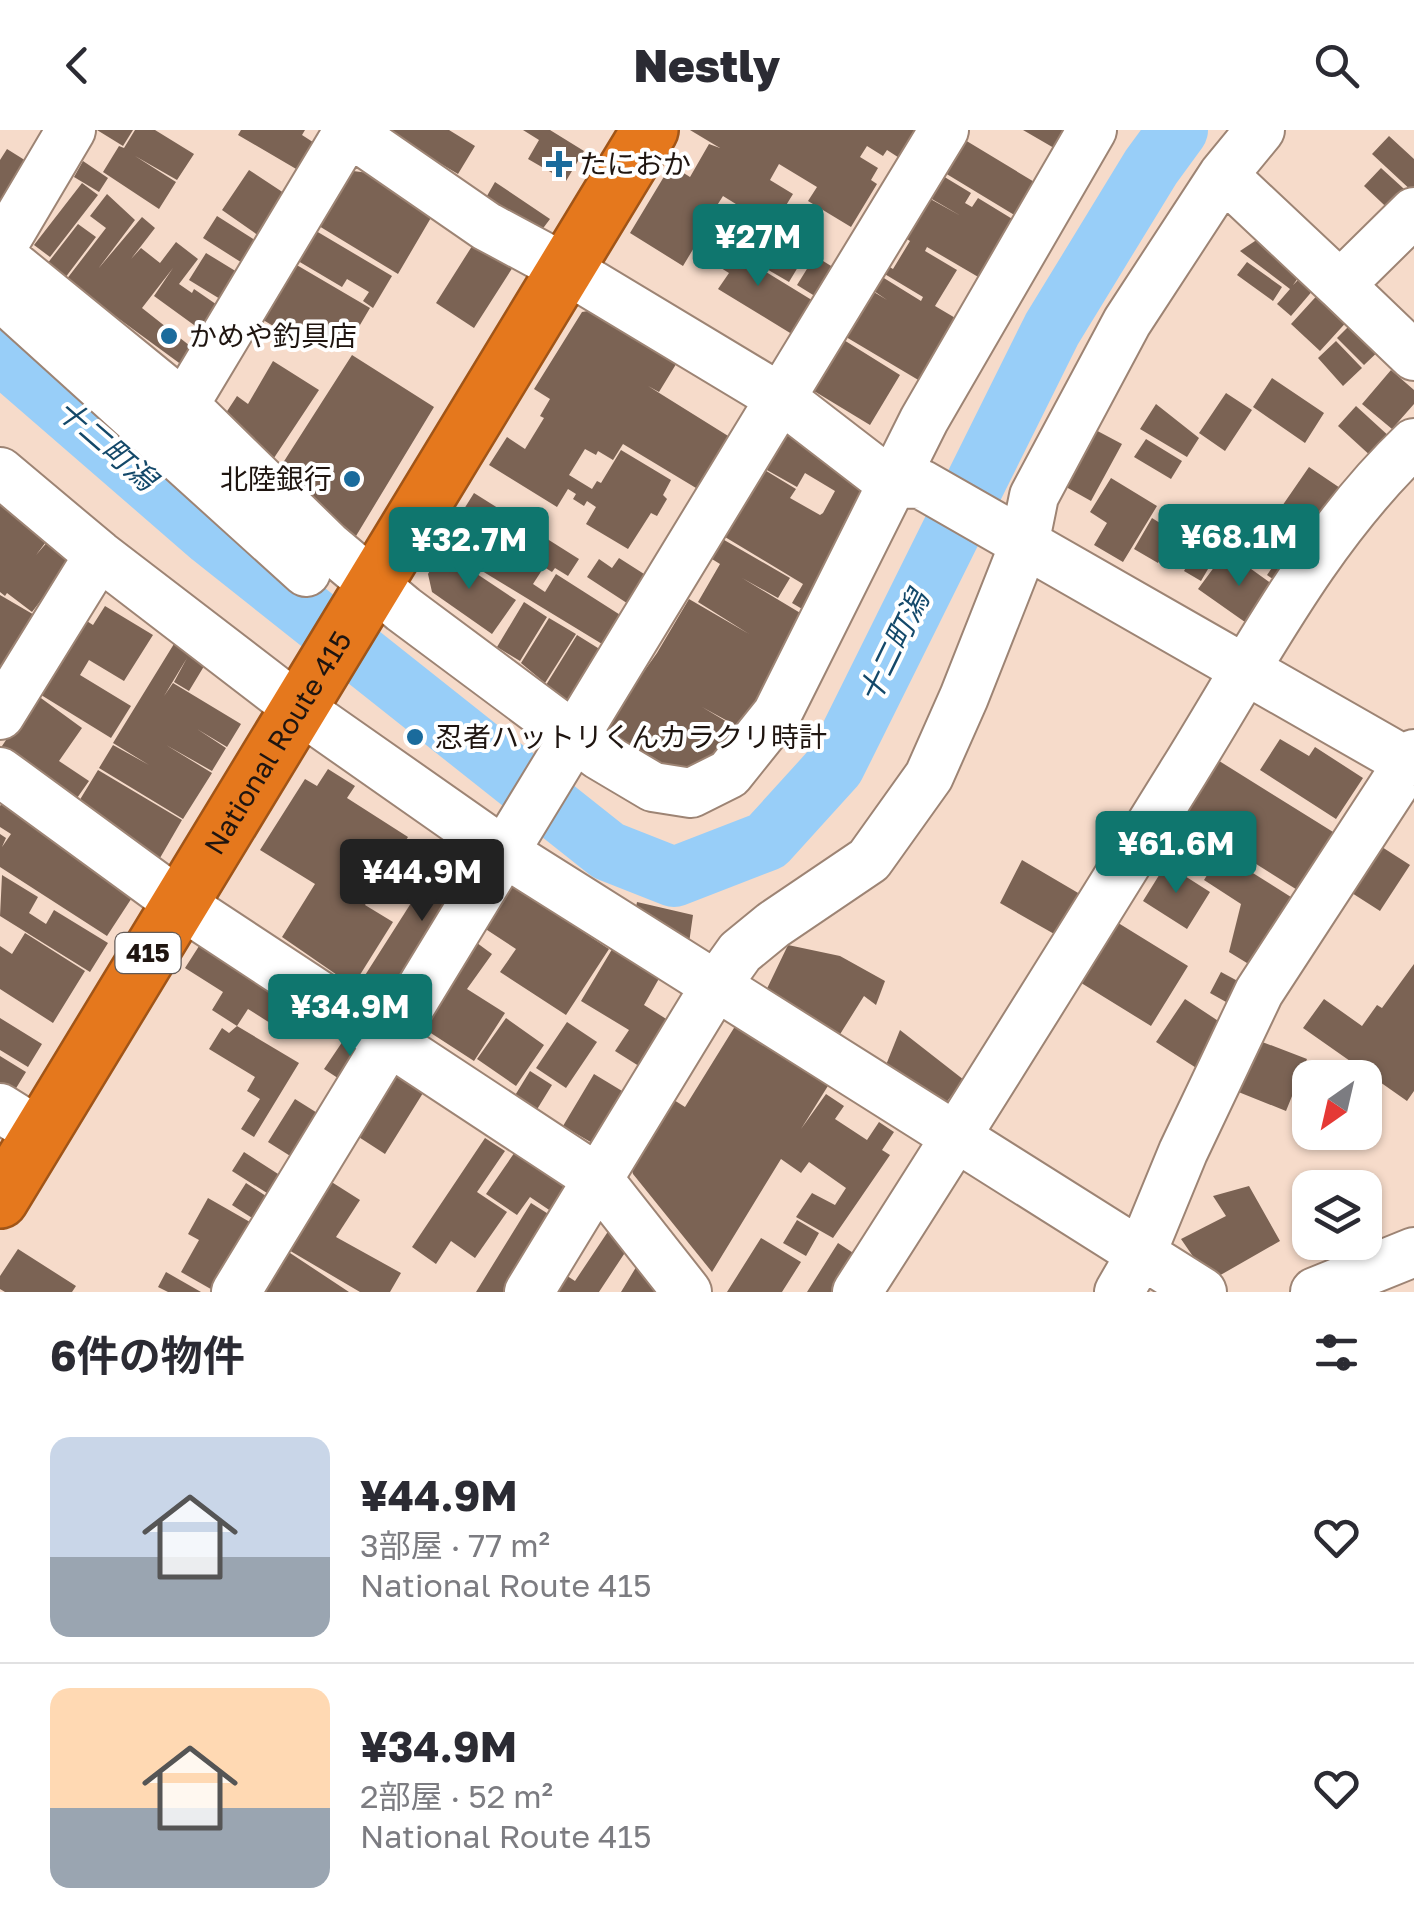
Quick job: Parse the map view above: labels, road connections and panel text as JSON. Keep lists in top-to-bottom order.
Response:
{
  "streets": {
    "highway": ["National Route 415", "415"]
  },
  "water": ["十二町潟"],
  "places": {
    "health": ["たにおか"],
    "other": ["かめや釣具店", "北陸銀行", "忍者ハットリくんカラクリ時計"]
  },
  "north": "bottom left",
  "page": {
    "header": "Nestly",
    "price": [
      "¥27M",
      "¥68.1M",
      "¥32.7M",
      "¥61.6M",
      "¥44.9M",
      "¥34.9M"
    ],
    "heading": "6件の物件",
    "list": [
      {
        "name": "¥44.9M",
        "note": "3部屋 · 77 m² · National Route 415"
      },
      {
        "name": "¥34.9M",
        "note": "2部屋 · 52 m² · National Route 415"
      }
    ]
  }
}
